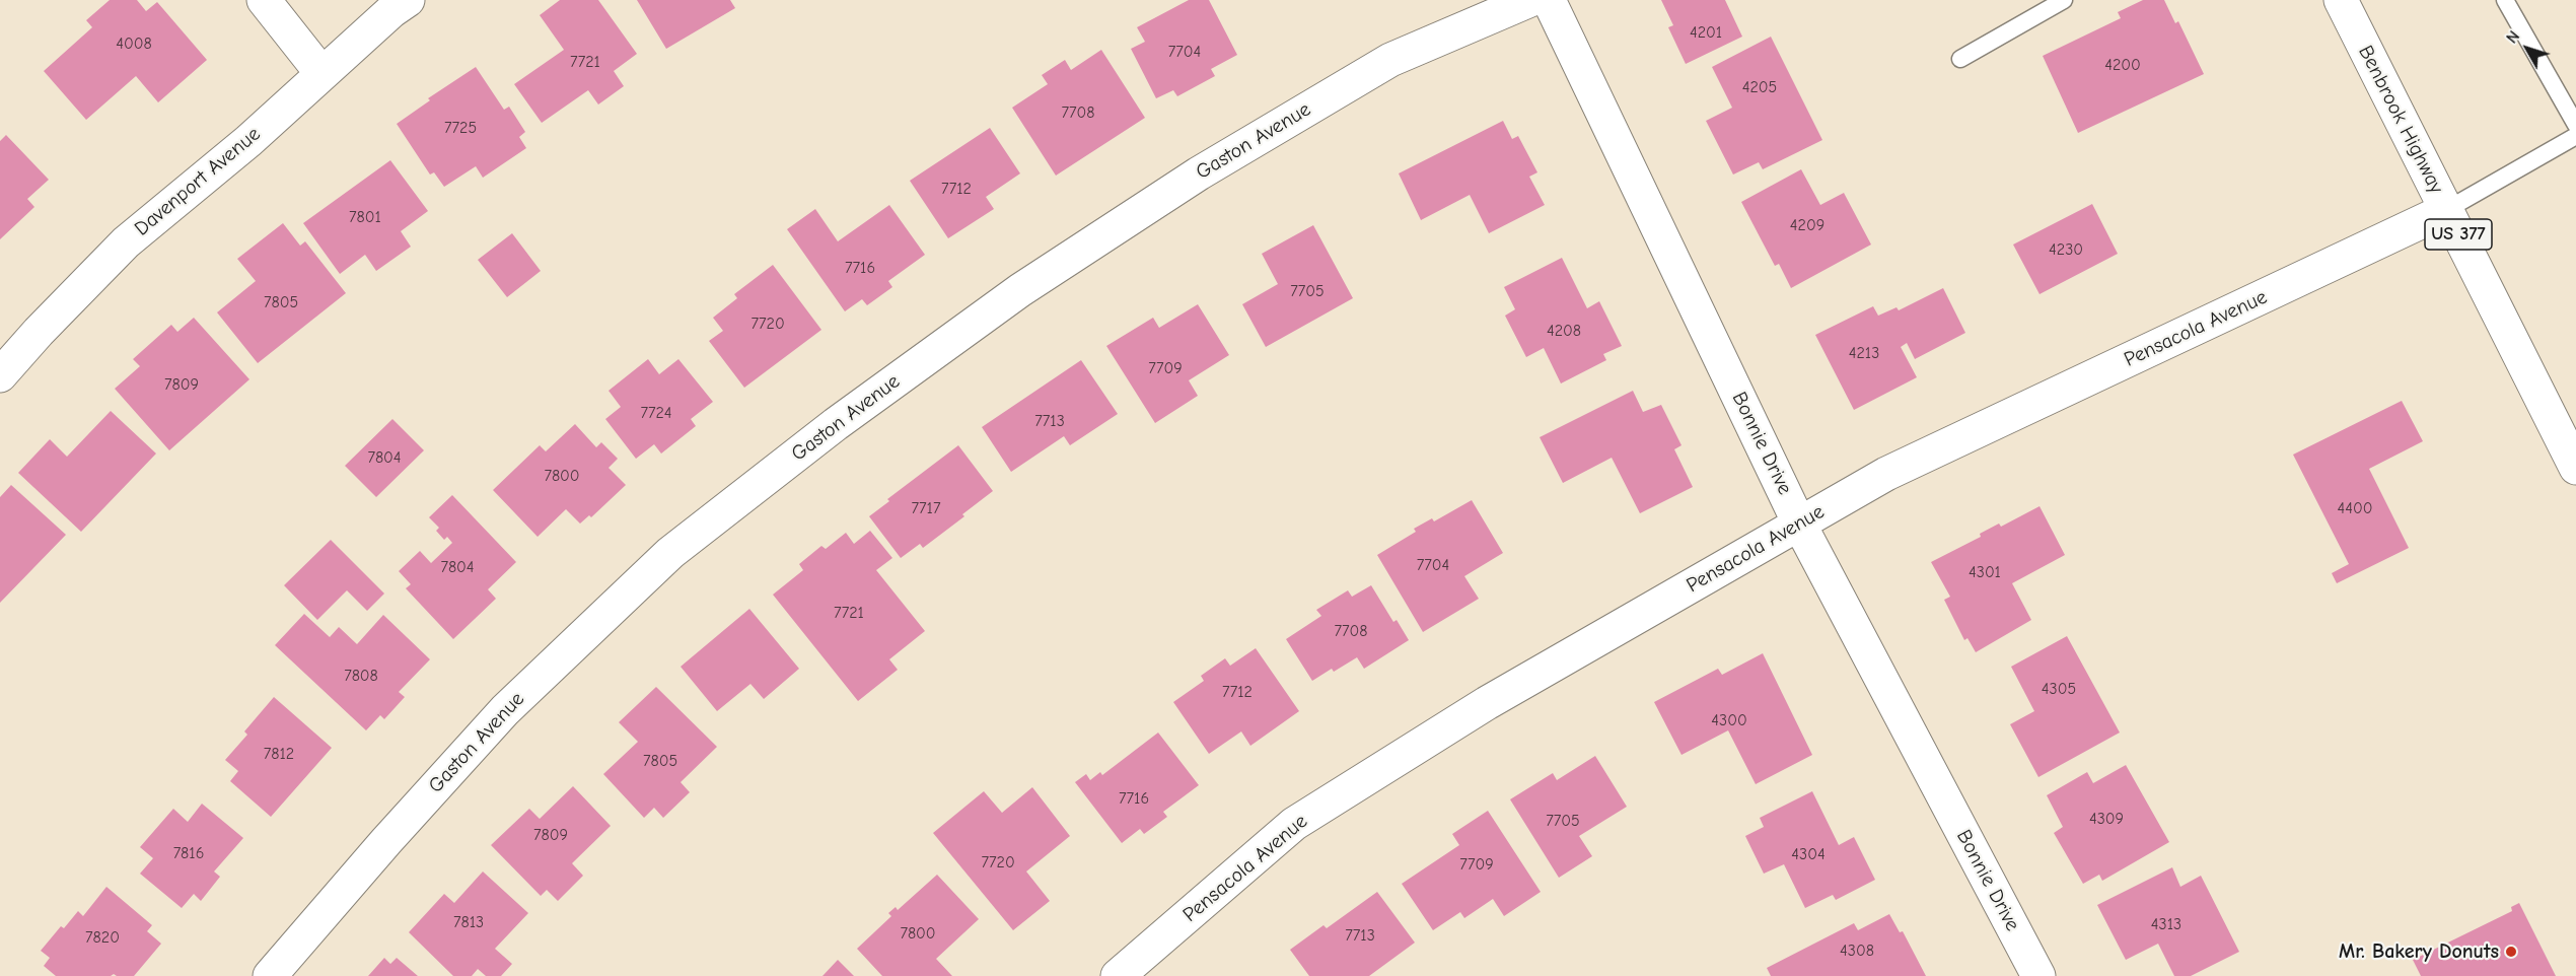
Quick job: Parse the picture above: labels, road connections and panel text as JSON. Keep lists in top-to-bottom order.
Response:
{
  "streets": {
    "street": [
      "Benbrook Highway",
      "Gaston Avenue",
      "Davenport Avenue",
      "US 377",
      "Pensacola Avenue",
      "Bonnie Drive"
    ]
  },
  "crossings": [
    ["Benbrook Highway", "Pensacola Avenue"],
    ["Pensacola Avenue", "Bonnie Drive"]
  ],
  "places": ["Mr. Bakery Donuts"],
  "house_numbers": [
    "4201",
    "4008",
    "7704",
    "7721",
    "4200",
    "4205",
    "7708",
    "7725",
    "7712",
    "7801",
    "4209",
    "4230",
    "7716",
    "7705",
    "7805",
    "7720",
    "4208",
    "4213",
    "7709",
    "7809",
    "7724",
    "7713",
    "7804",
    "7800",
    "7717",
    "4400",
    "7704",
    "7804",
    "4301",
    "7721",
    "7708",
    "7808",
    "4305",
    "7712",
    "4300",
    "7812",
    "7805",
    "7716",
    "4309",
    "7705",
    "7809",
    "7816",
    "4304",
    "7720",
    "7709",
    "7813",
    "4313",
    "7800",
    "7713",
    "7820",
    "4308"
  ],
  "north": "top left"
}
